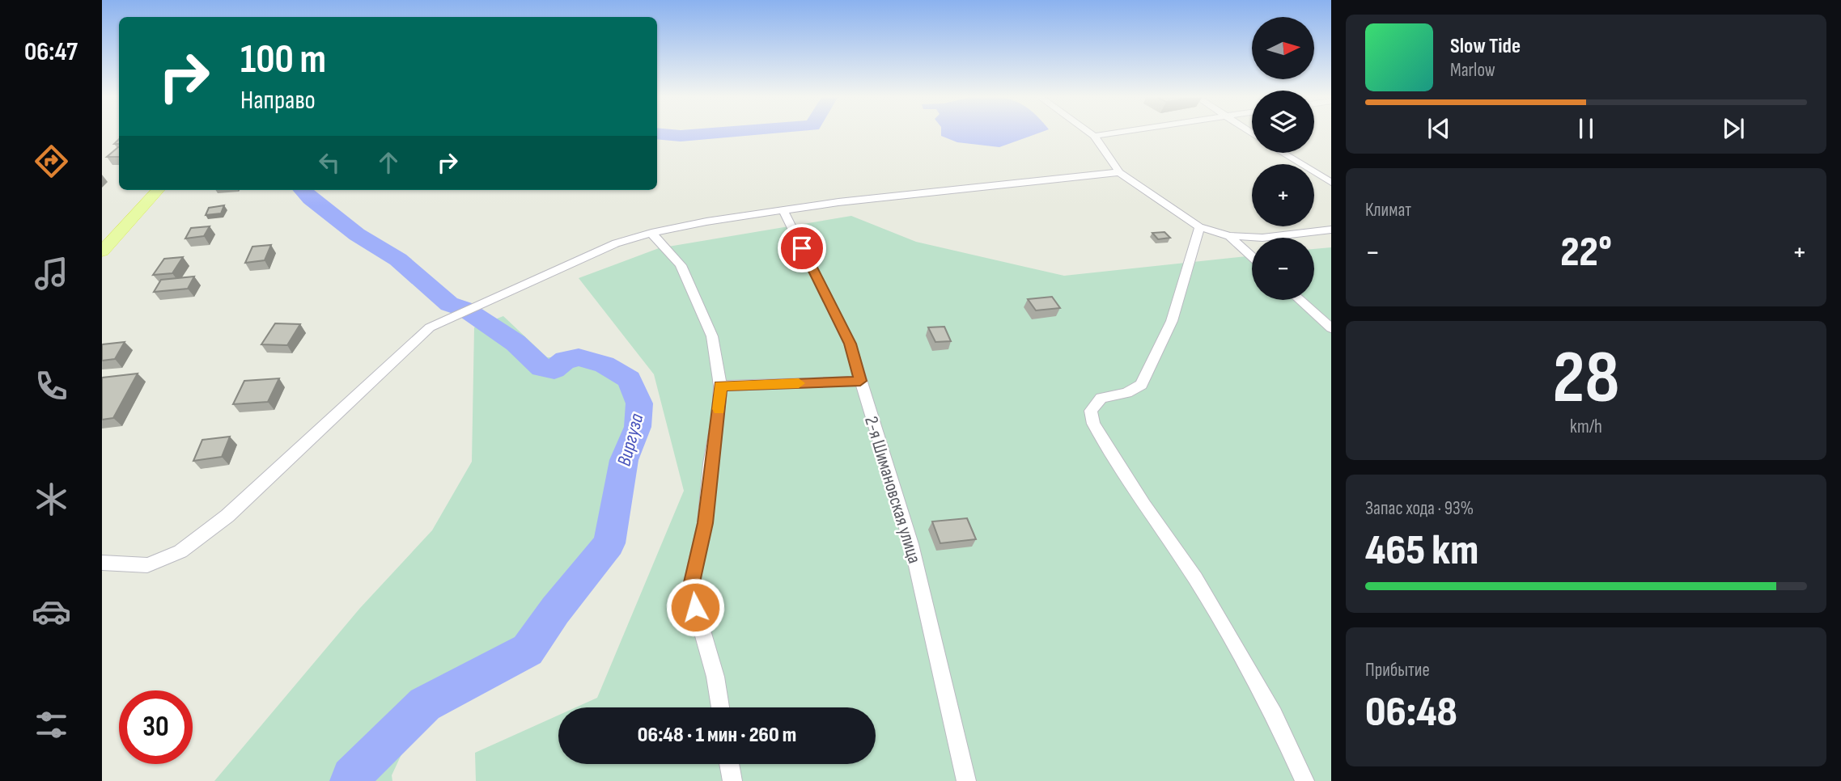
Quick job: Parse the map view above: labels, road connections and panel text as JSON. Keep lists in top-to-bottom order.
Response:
{
  "streets": {
    "street": ["2-я Шимановская улица"]
  },
  "water": ["Виргуза"],
  "north": "right",
  "page": {
    "tabs": "06:47",
    "map_buttons": ["+", "−"],
    "turn": ["100 m", "Направо"],
    "song": ["Slow Tide", "Marlow"],
    "tile": [
      "Климат",
      ["28", "km/h"],
      ["Запас хода · 93%", "465 km"],
      ["Прибытие", "06:48"]
    ],
    "heat": ["−", "22°", "+"],
    "limit": "30",
    "trip": "06:48 · 1 мин · 260 m"
  }
}
